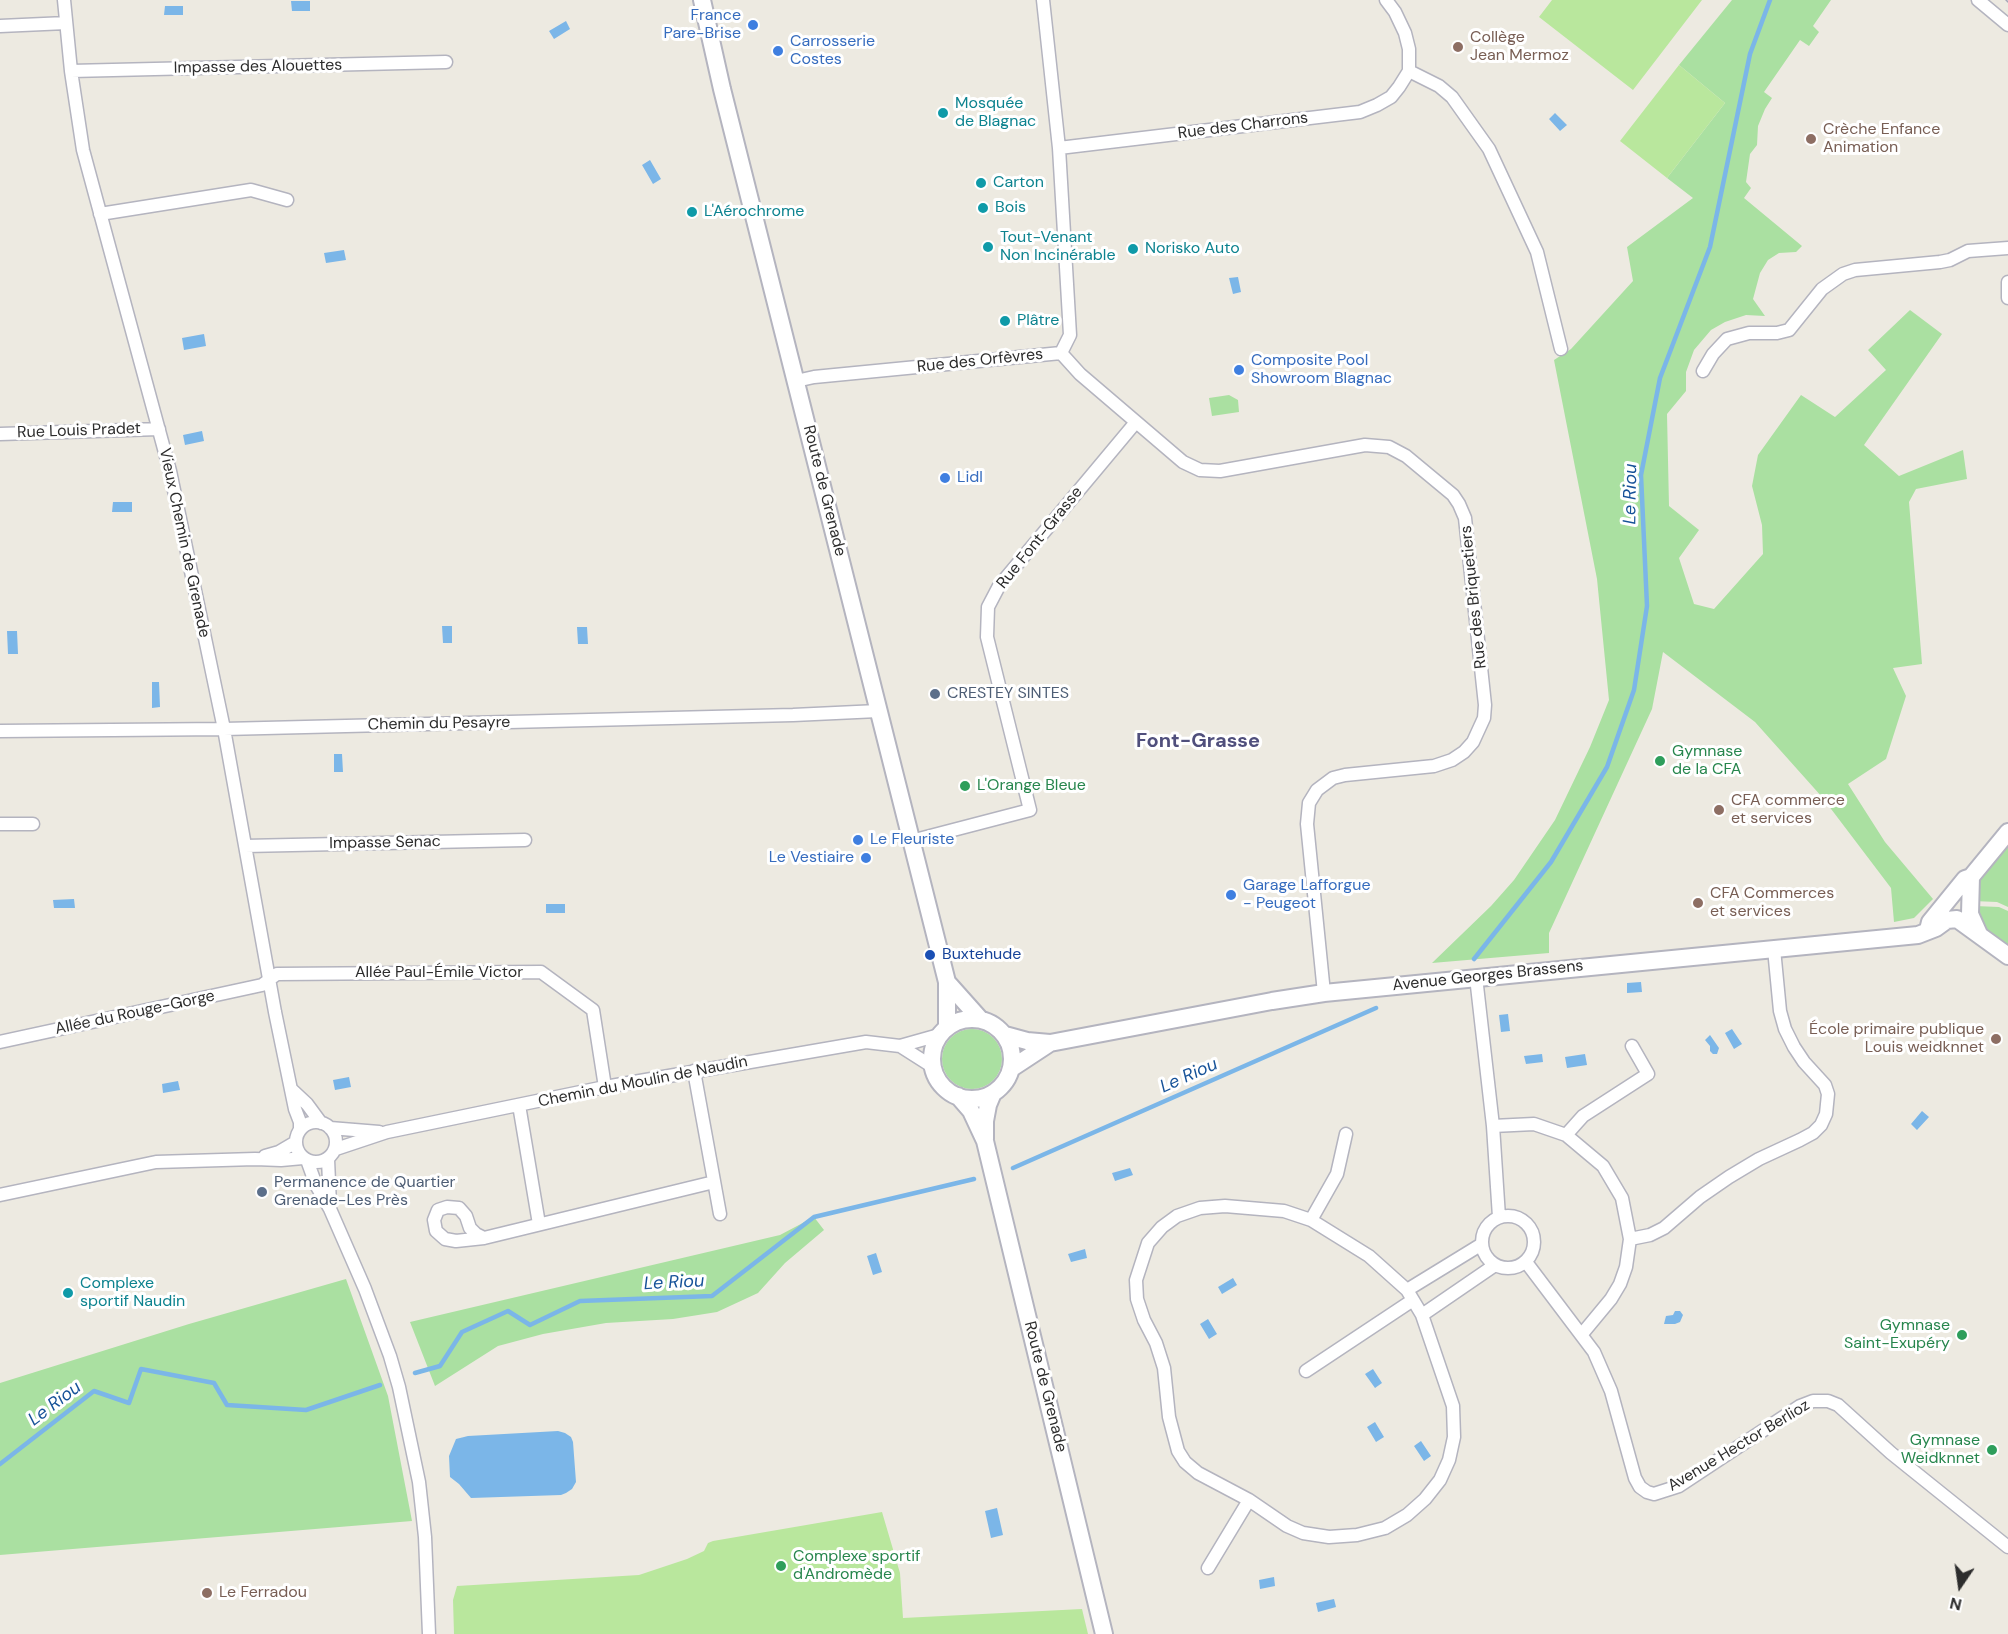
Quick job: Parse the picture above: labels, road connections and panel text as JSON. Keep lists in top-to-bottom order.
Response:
{
  "streets": {
    "main road": ["Route de Grenade", "Avenue Georges Brassens"],
    "street": [
      "Impasse des Alouettes",
      "Rue des Charrons",
      "Rue des Orfèvres",
      "Rue Louis Pradet",
      "Rue Font-Grasse",
      "Vieux Chemin de Grenade",
      "Rue des Briquetiers",
      "Chemin du Pesayre",
      "Impasse Senac",
      "Allée Paul-Émile Victor",
      "Allée du Rouge-Gorge",
      "Chemin du Moulin de Naudin",
      "Avenue Hector Berlioz"
    ]
  },
  "crossings": [
    ["Impasse des Alouettes", "Vieux Chemin de Grenade"],
    ["Rue des Charrons", "Rue des Orfèvres"],
    ["Rue des Orfèvres", "Route de Grenade"],
    ["Rue des Orfèvres", "Rue des Briquetiers"],
    ["Rue Louis Pradet", "Vieux Chemin de Grenade"],
    ["Route de Grenade", "Rue Font-Grasse"],
    ["Route de Grenade", "Chemin du Pesayre"],
    ["Rue Font-Grasse", "Rue des Briquetiers"],
    ["Vieux Chemin de Grenade", "Chemin du Pesayre"],
    ["Vieux Chemin de Grenade", "Impasse Senac"],
    ["Vieux Chemin de Grenade", "Allée Paul-Émile Victor"],
    ["Vieux Chemin de Grenade", "Allée du Rouge-Gorge"],
    ["Vieux Chemin de Grenade", "Chemin du Moulin de Naudin"],
    ["Rue des Briquetiers", "Avenue Georges Brassens"],
    ["Allée Paul-Émile Victor", "Allée du Rouge-Gorge"],
    ["Allée Paul-Émile Victor", "Chemin du Moulin de Naudin"],
    ["Avenue Georges Brassens", "Chemin du Moulin de Naudin"]
  ],
  "districts": ["Font-Grasse"],
  "water": ["Le Riou"],
  "places": [
    "France Pare-Brise",
    "Collège Jean Mermoz",
    "Carrosserie Costes",
    "Mosquée de Blagnac",
    "Crèche Enfance Animation",
    "Carton",
    "Bois",
    "L'Aérochrome",
    "Tout-Venant Non Incinérable",
    "Norisko Auto",
    "Plâtre",
    "Composite Pool Showroom Blagnac",
    "Lidl",
    "CRESTEY SINTES",
    "Gymnase de la CFA",
    "L'Orange Bleue",
    "CFA commerce et services",
    "Le Fleuriste",
    "Le Vestiaire",
    "Garage Lafforgue - Peugeot",
    "CFA Commerces et services",
    "Buxtehude",
    "École primaire publique Louis weidknnet",
    "Permanence de Quartier Grenade-Les Près",
    "Complexe sportif Naudin",
    "Gymnase Saint-Exupéry",
    "Gymnase Weidknnet",
    "Complexe sportif d'Andromède",
    "Le Ferradou"
  ],
  "north": "bottom"
}
